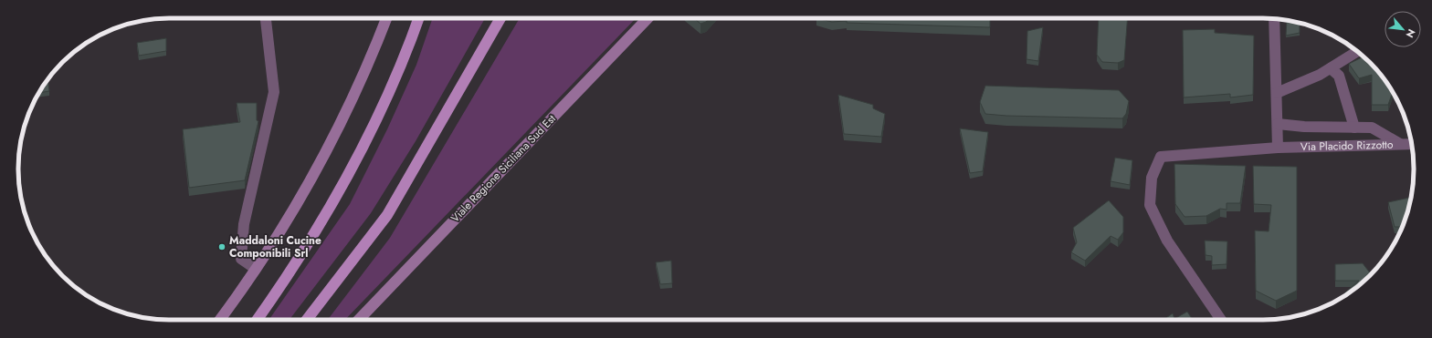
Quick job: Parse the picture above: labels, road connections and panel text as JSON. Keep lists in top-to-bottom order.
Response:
{
  "streets": {
    "street": ["Via Placido Rizzotto", "Viale Regione Siciliana Sud Est"]
  },
  "places": ["Maddaloni Cucine Componibili Srl"],
  "north": "bottom right"
}
